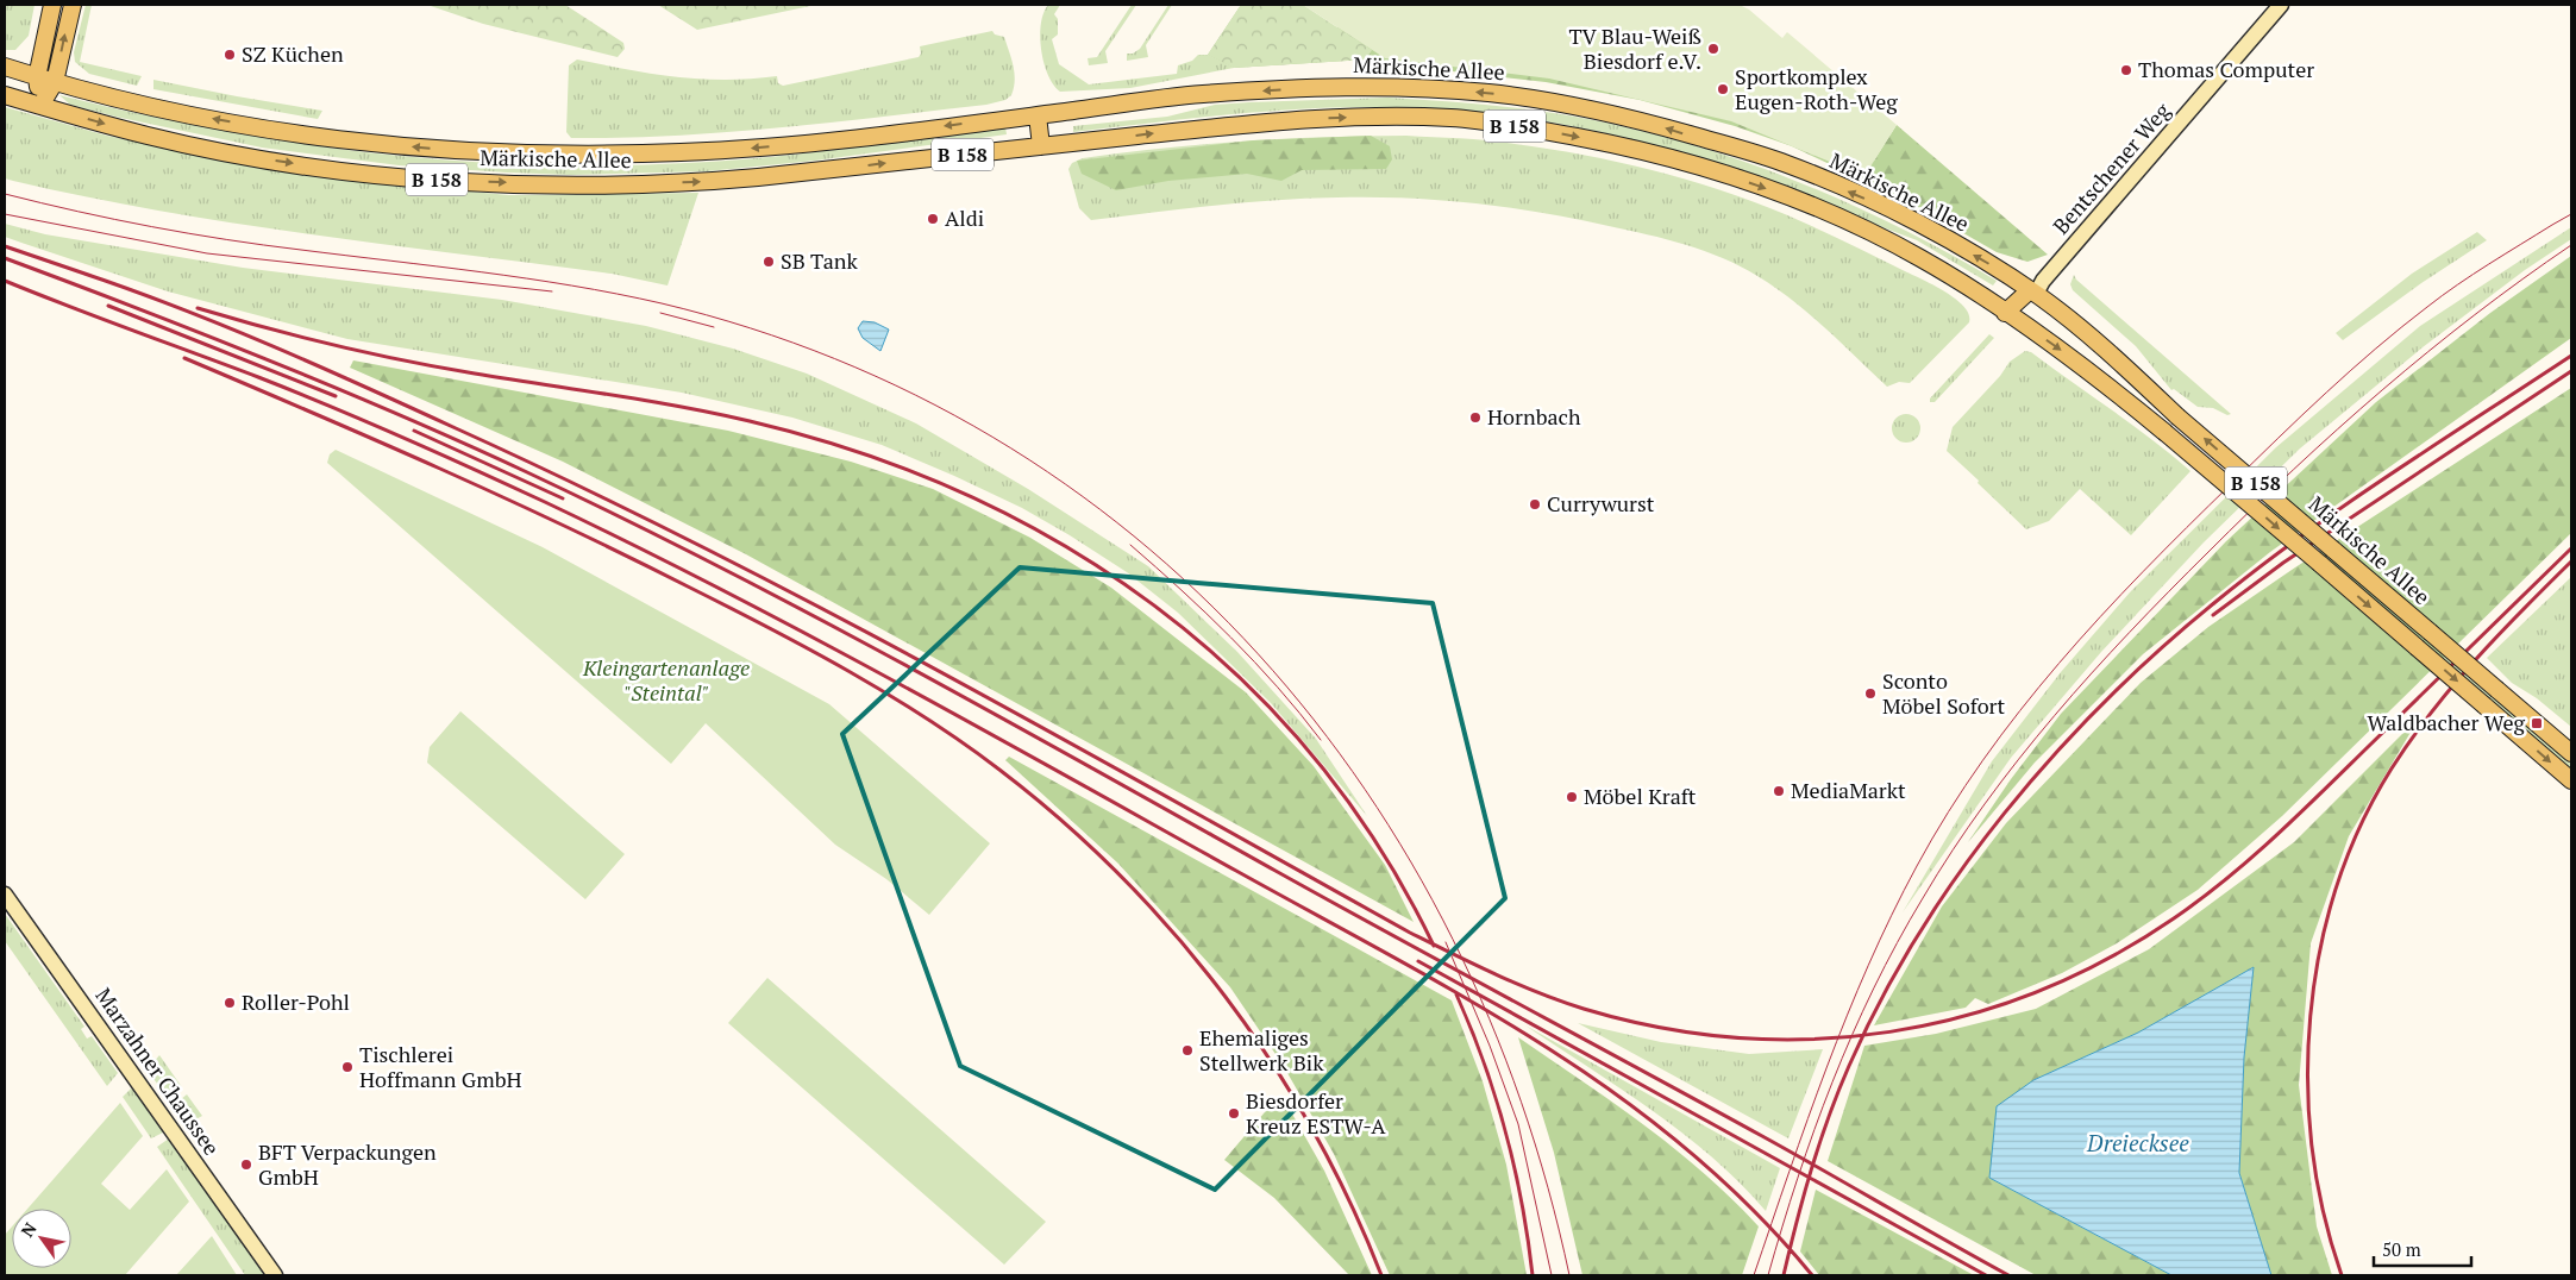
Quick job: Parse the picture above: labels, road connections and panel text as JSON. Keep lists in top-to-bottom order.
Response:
{
  "streets": {
    "main road": ["Märkische Allee", "B 158"],
    "street": ["Bentschener Weg", "Marzahner Chaussee"]
  },
  "crossings": [
    ["Märkische Allee", "Bentschener Weg"]
  ],
  "water": ["Dreiecksee"],
  "parks": ["Kleingartenanlage \"Steintal\""],
  "places": {
    "other": [
      "TV Blau-Weiß Biesdorf e.V.",
      "SZ Küchen",
      "Thomas Computer",
      "Sportkomplex Eugen-Roth-Weg",
      "Aldi",
      "SB Tank",
      "Hornbach",
      "Currywurst",
      "Sconto Möbel Sofort",
      "MediaMarkt",
      "Möbel Kraft",
      "Roller-Pohl",
      "Ehemaliges Stellwerk Bik",
      "Tischlerei Hoffmann GmbH",
      "Biesdorfer Kreuz ESTW-A",
      "BFT Verpackungen GmbH"
    ],
    "transit": ["Waldbacher Weg"]
  },
  "scale_bar": "50 m",
  "north": "top left"
}
